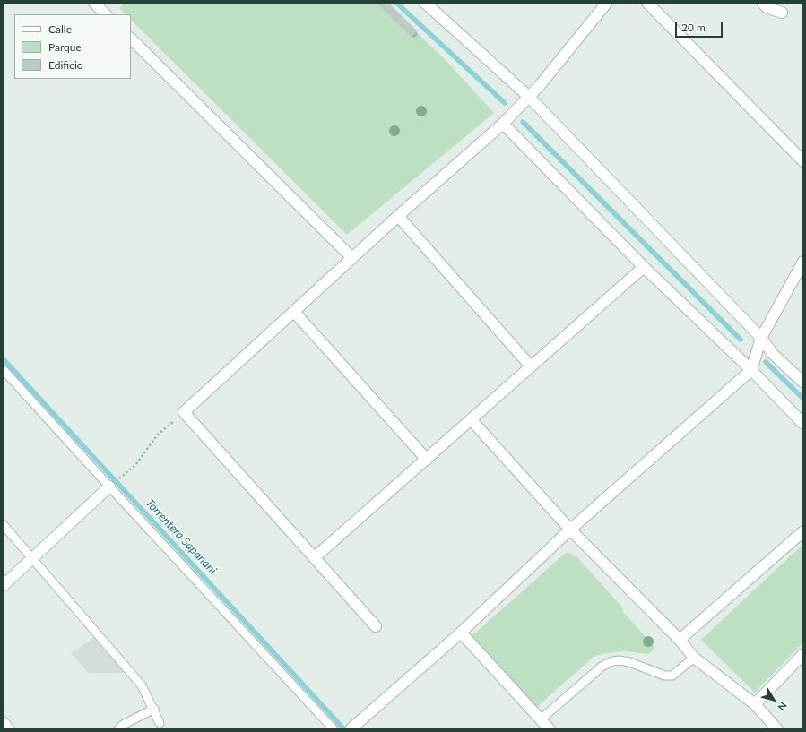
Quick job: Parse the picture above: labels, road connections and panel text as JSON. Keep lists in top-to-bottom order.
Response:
{
  "water": ["Torrentera Sapanani"],
  "legend": ["Calle", "Parque", "Edificio"],
  "scale_bar": "20 m",
  "north": "bottom right"
}
